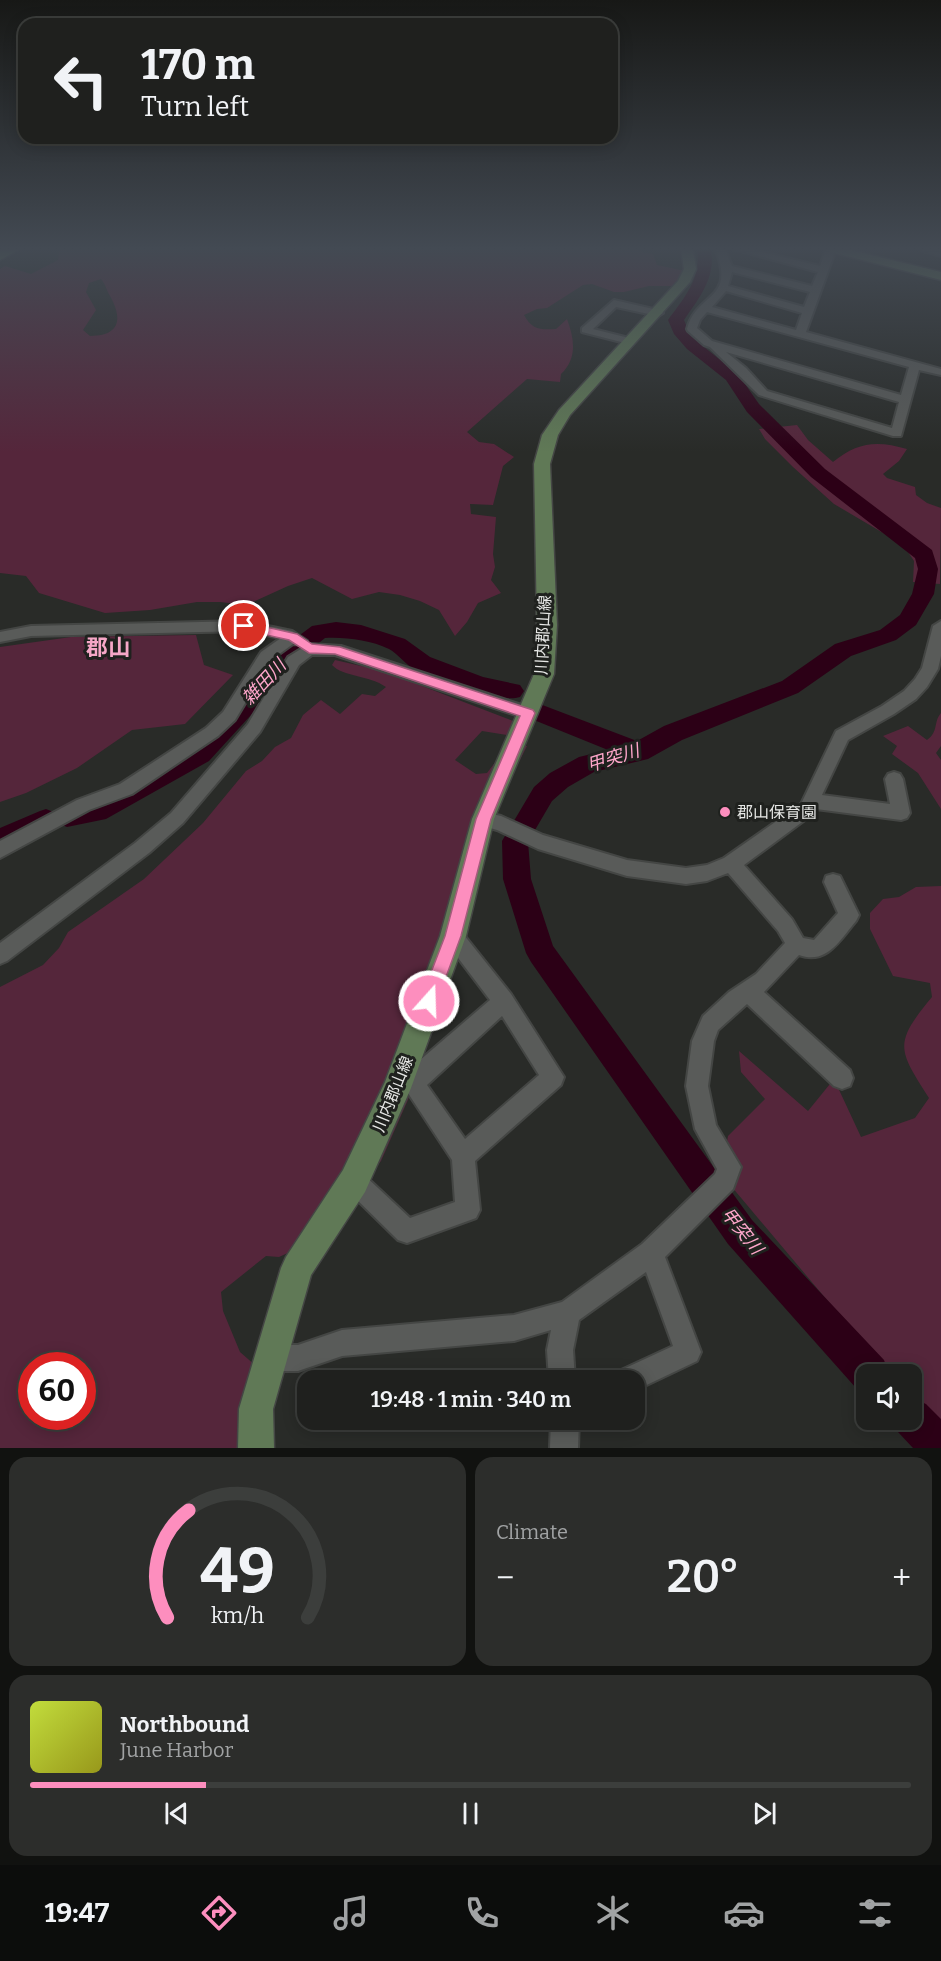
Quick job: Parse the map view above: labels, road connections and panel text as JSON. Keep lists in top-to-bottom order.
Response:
{
  "streets": {
    "main road": ["川内郡山線"]
  },
  "districts": ["郡山"],
  "water": ["雑田川", "甲突川"],
  "places": ["郡山保育園"],
  "page": {
    "turn": ["170 m", "Turn left"],
    "limit": "60",
    "trip": "19:48 · 1 min · 340 m",
    "tile": "Climate",
    "heat": ["−", "20°", "+"],
    "song": ["Northbound", "June Harbor"],
    "tabs": "19:47",
    "gauge": ["49", "km/h"]
  }
}
